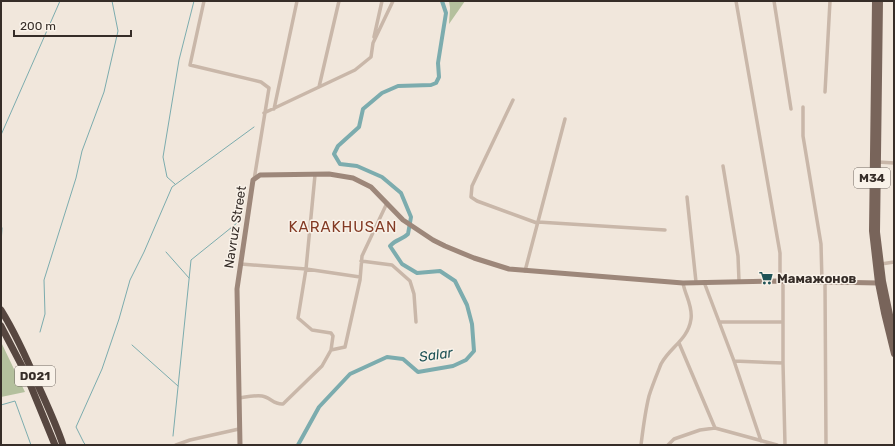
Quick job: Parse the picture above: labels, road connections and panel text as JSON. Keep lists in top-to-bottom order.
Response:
{
  "streets": {
    "highway": ["D021"],
    "main road": ["M34"],
    "street": ["Navruz Street"]
  },
  "crossings": [
    ["M34", "Navruz Street"]
  ],
  "districts": ["KARAKHUSAN"],
  "water": ["Salar"],
  "places": {
    "supermarket": ["Мамажонов"]
  },
  "scale_bar": "200 m"
}
